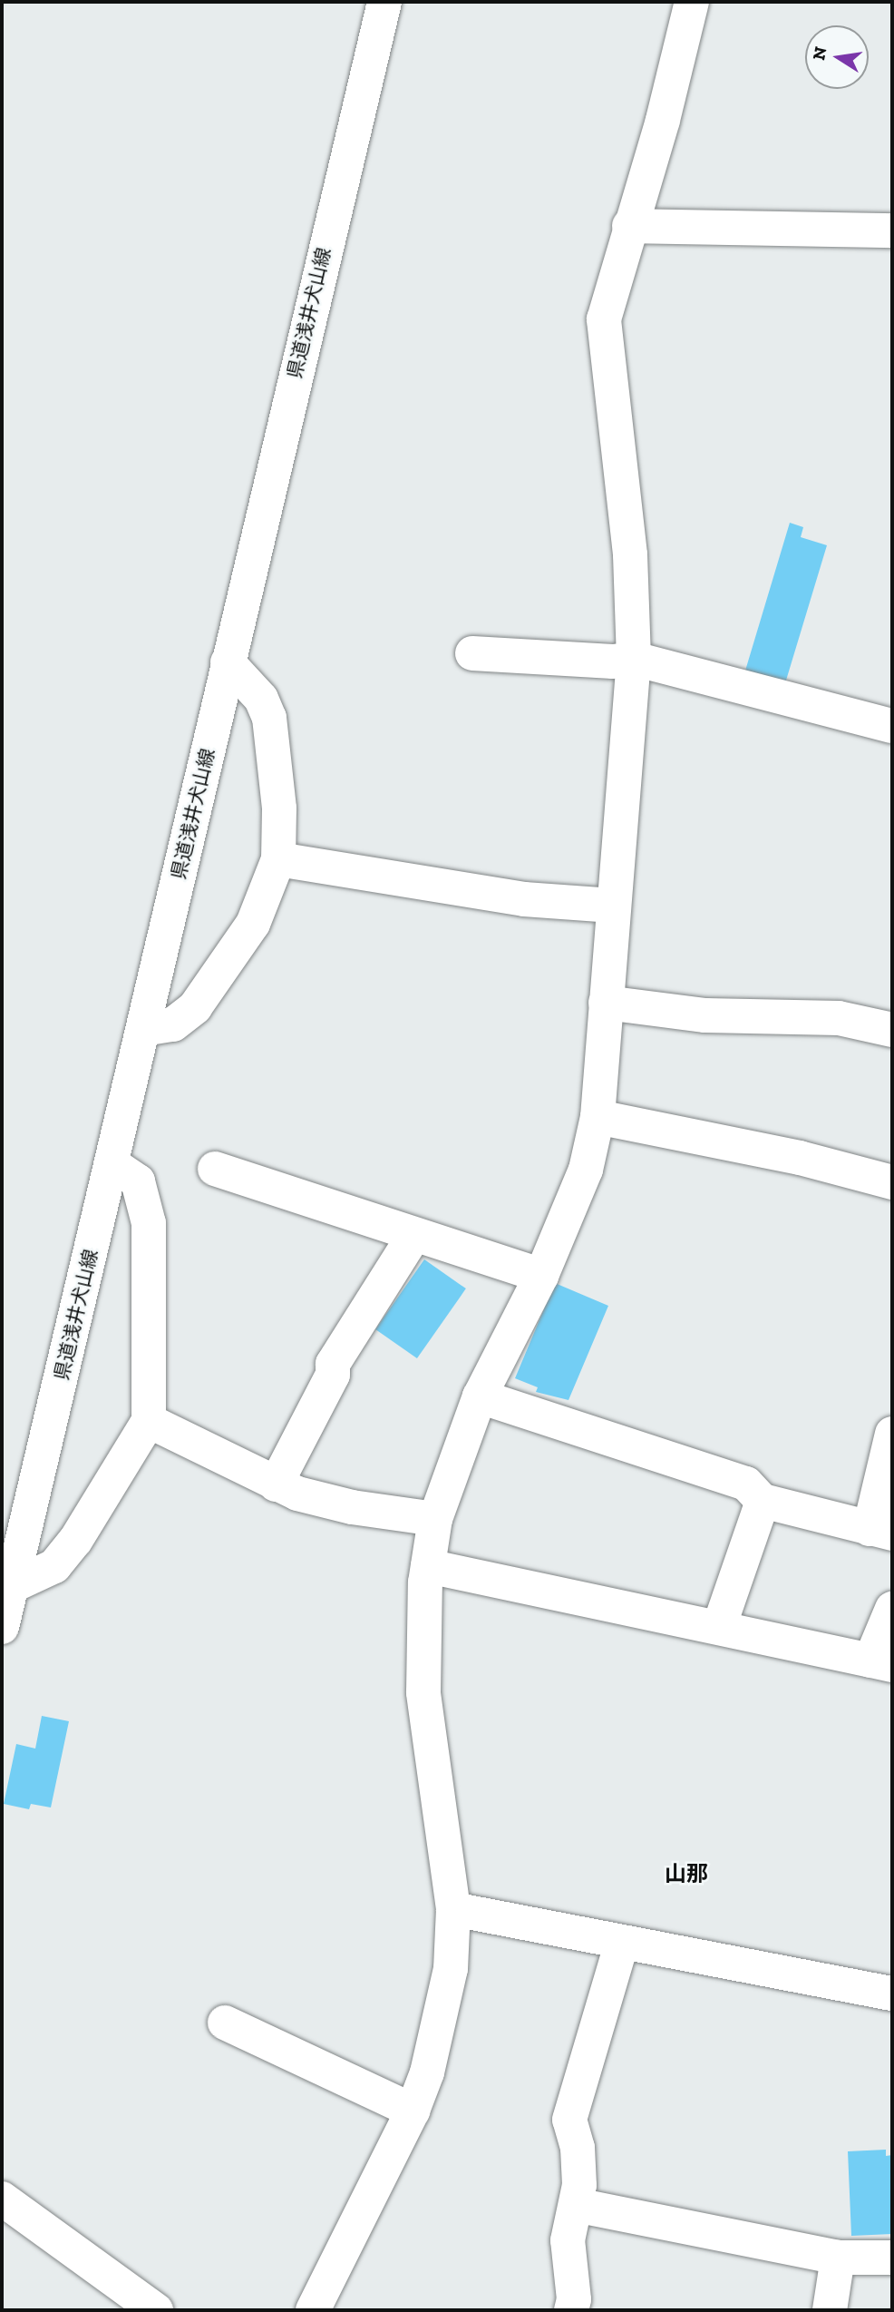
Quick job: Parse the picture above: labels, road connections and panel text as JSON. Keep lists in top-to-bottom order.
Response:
{
  "streets": {
    "street": ["県道浅井犬山線"]
  },
  "districts": ["山那"],
  "north": "left"
}
